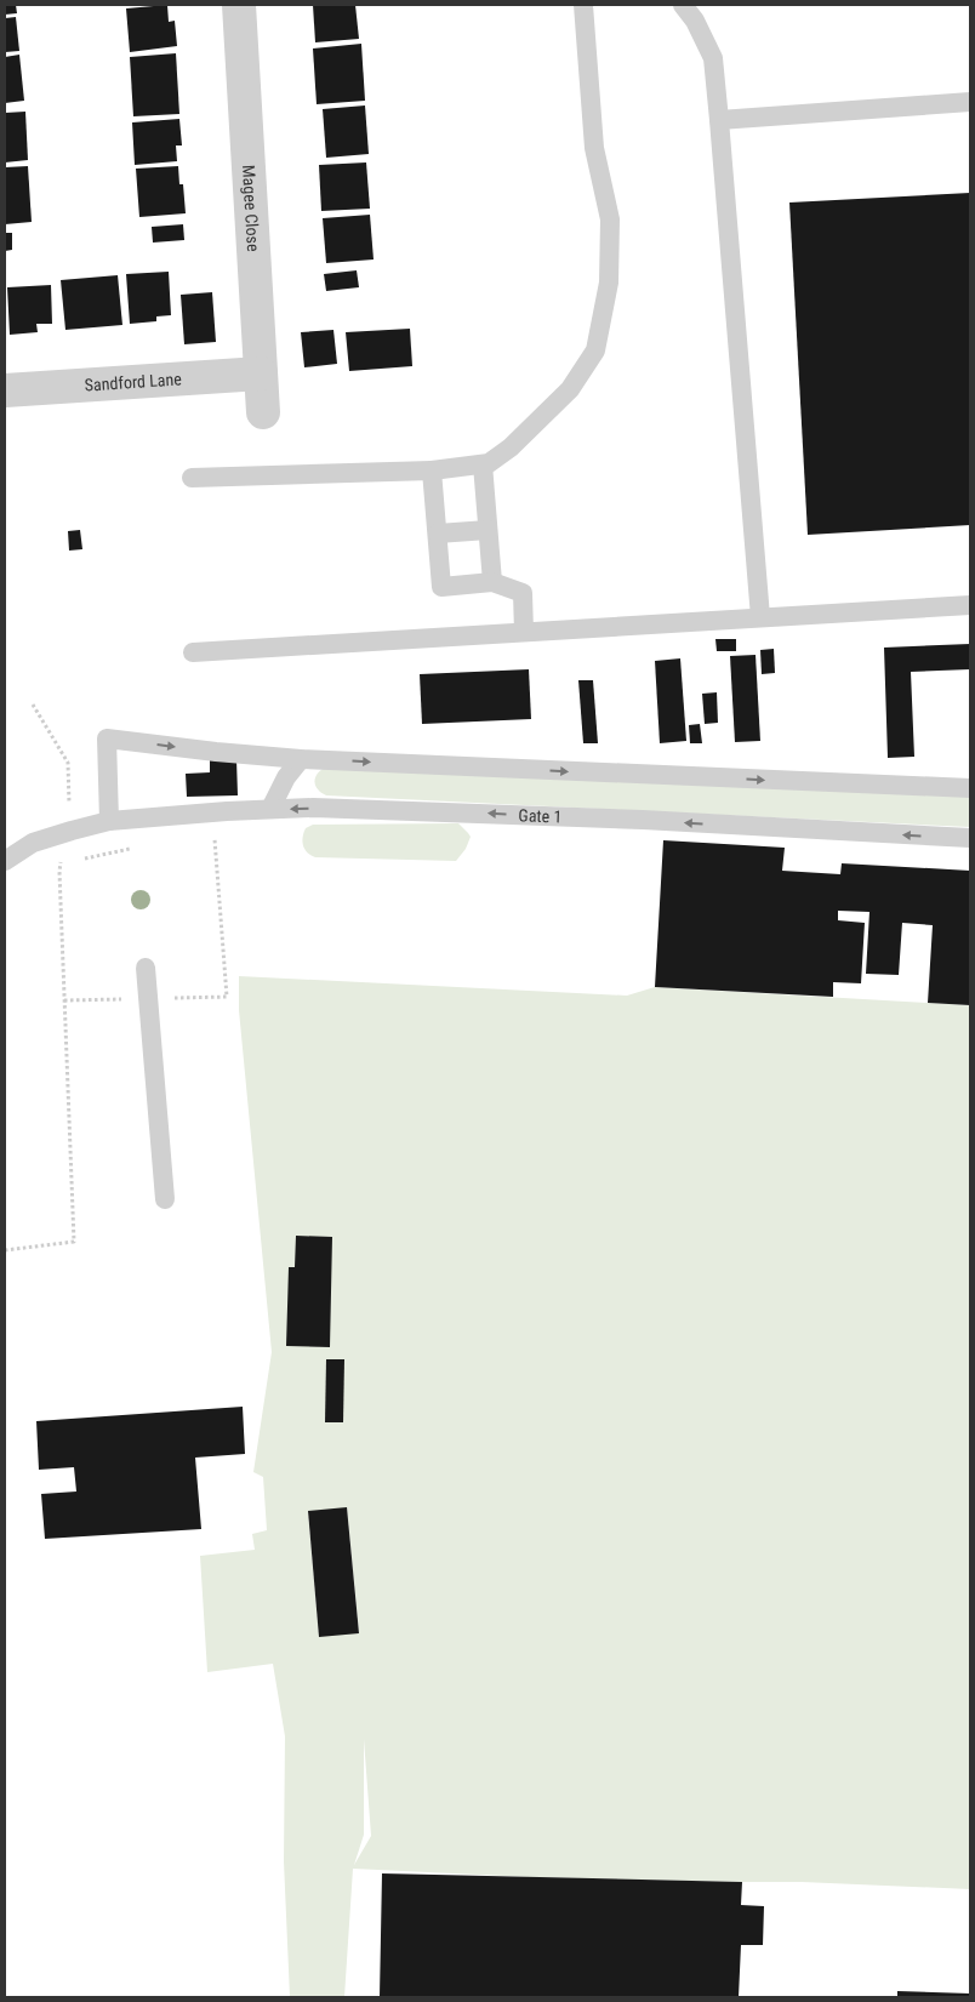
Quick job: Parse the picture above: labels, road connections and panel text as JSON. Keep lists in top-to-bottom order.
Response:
{
  "streets": {
    "street": ["Magee Close", "Sandford Lane"],
    "lane": ["Gate 1"]
  },
  "crossings": [
    ["Magee Close", "Sandford Lane"]
  ]
}
